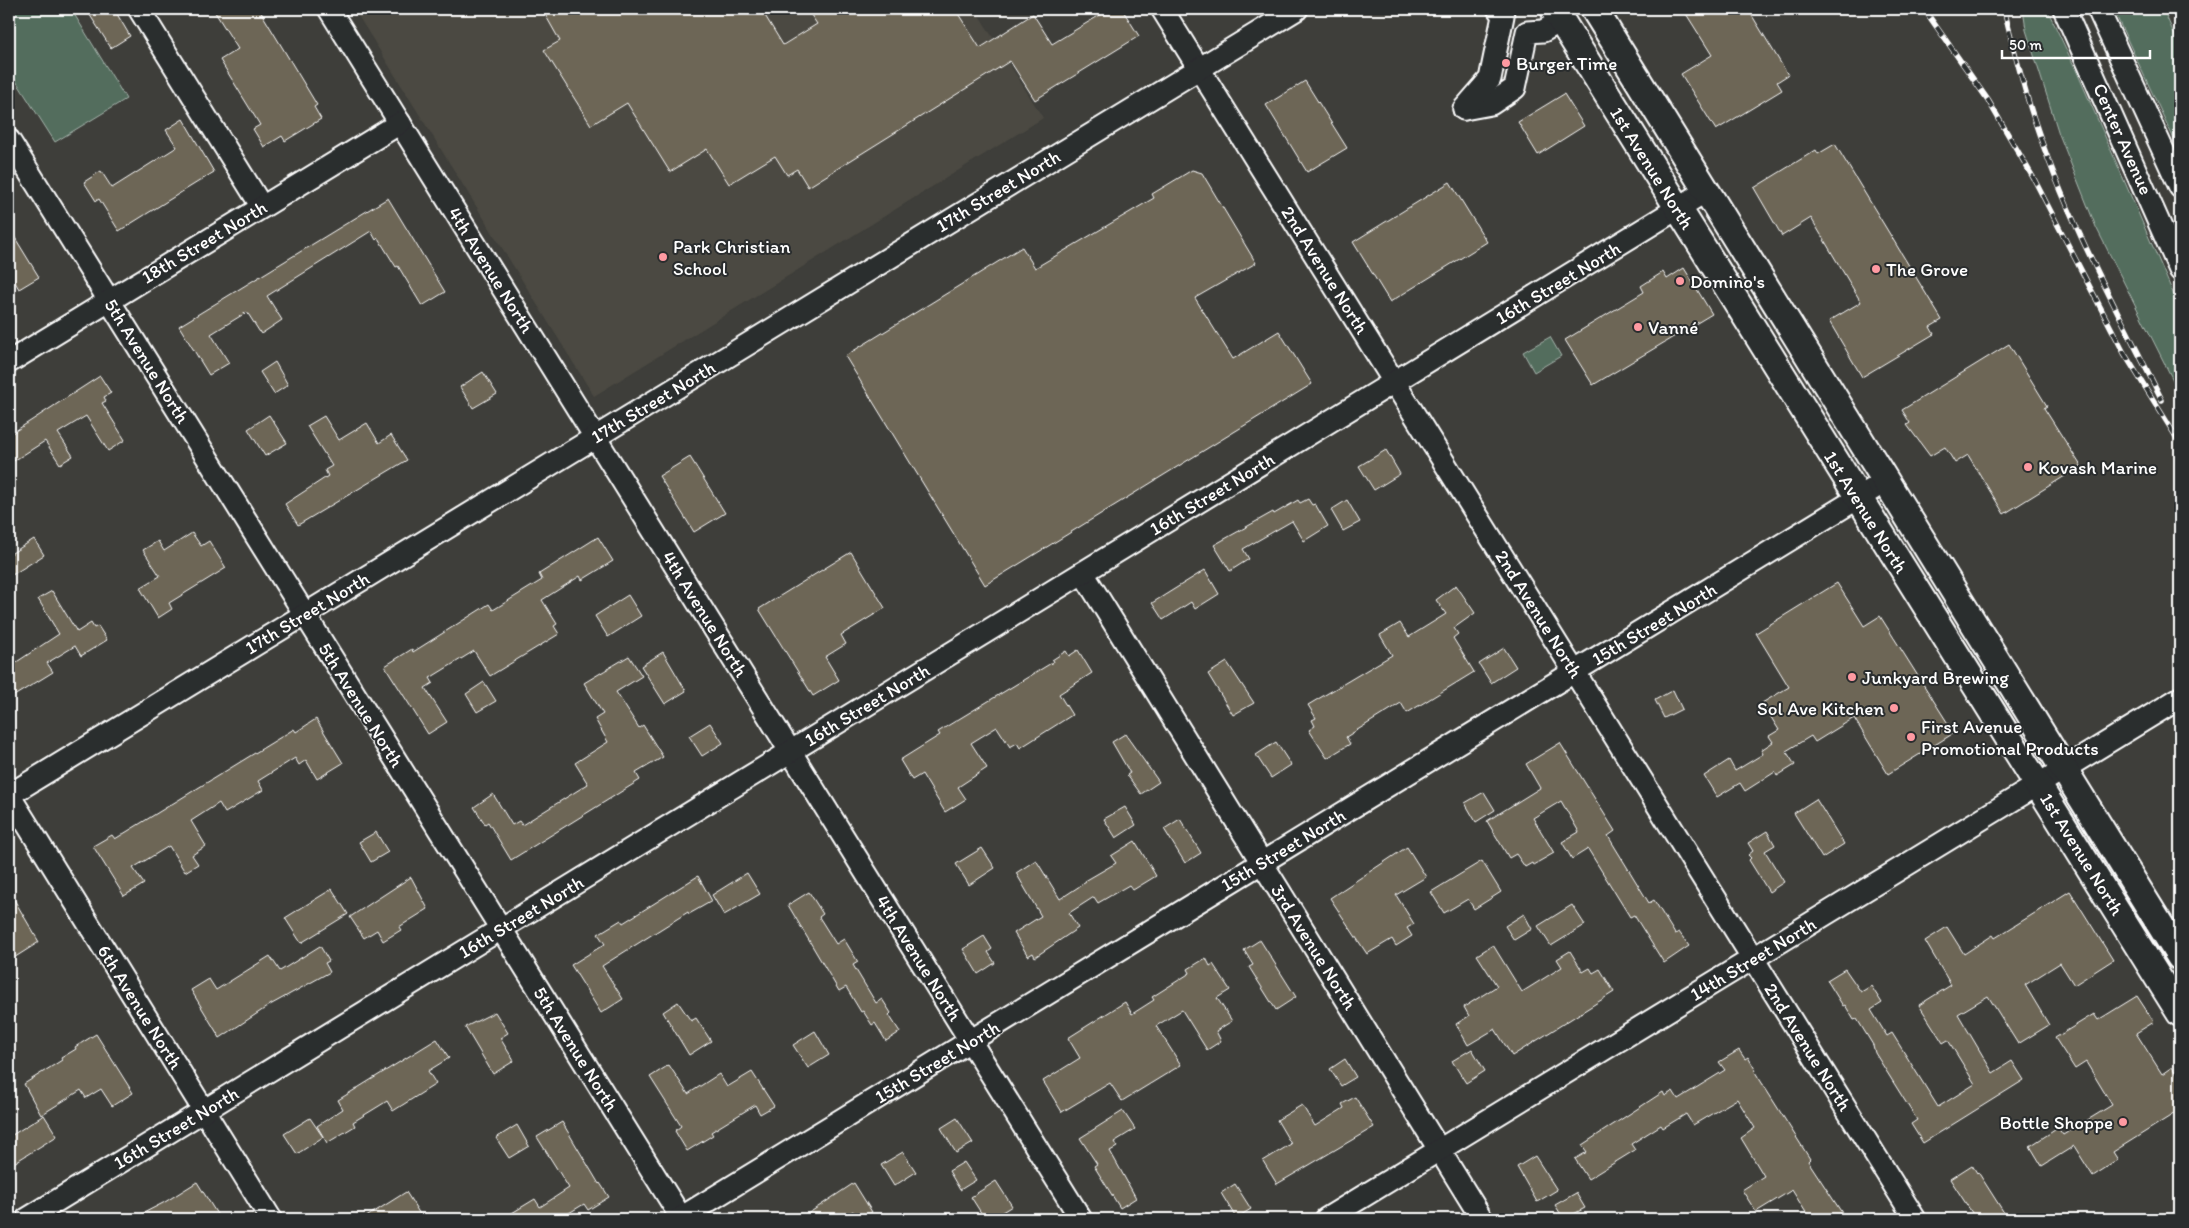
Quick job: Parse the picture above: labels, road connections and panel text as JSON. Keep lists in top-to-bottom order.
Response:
{
  "streets": {
    "main road": ["1st Avenue North"],
    "street": [
      "Center Avenue",
      "17th Street North",
      "18th Street North",
      "4th Avenue North",
      "2nd Avenue North",
      "16th Street North",
      "5th Avenue North",
      "15th Street North",
      "3rd Avenue North",
      "14th Street North",
      "6th Avenue North"
    ]
  },
  "crossings": [
    ["1st Avenue North", "16th Street North"],
    ["1st Avenue North", "15th Street North"],
    ["1st Avenue North", "14th Street North"],
    ["17th Street North", "4th Avenue North"],
    ["17th Street North", "2nd Avenue North"],
    ["17th Street North", "5th Avenue North"],
    ["17th Street North", "6th Avenue North"],
    ["18th Street North", "4th Avenue North"],
    ["18th Street North", "5th Avenue North"],
    ["4th Avenue North", "16th Street North"],
    ["4th Avenue North", "15th Street North"],
    ["2nd Avenue North", "16th Street North"],
    ["2nd Avenue North", "15th Street North"],
    ["2nd Avenue North", "14th Street North"],
    ["16th Street North", "5th Avenue North"],
    ["16th Street North", "3rd Avenue North"],
    ["16th Street North", "6th Avenue North"],
    ["5th Avenue North", "15th Street North"],
    ["15th Street North", "3rd Avenue North"],
    ["3rd Avenue North", "14th Street North"]
  ],
  "places": [
    "Burger Time",
    "Park Christian School",
    "The Grove",
    "Domino's",
    "Vanné",
    "Kovash Marine",
    "Junkyard Brewing",
    "Sol Ave Kitchen",
    "First Avenue Promotional Products",
    "Bottle Shoppe"
  ],
  "scale_bar": "50 m"
}
